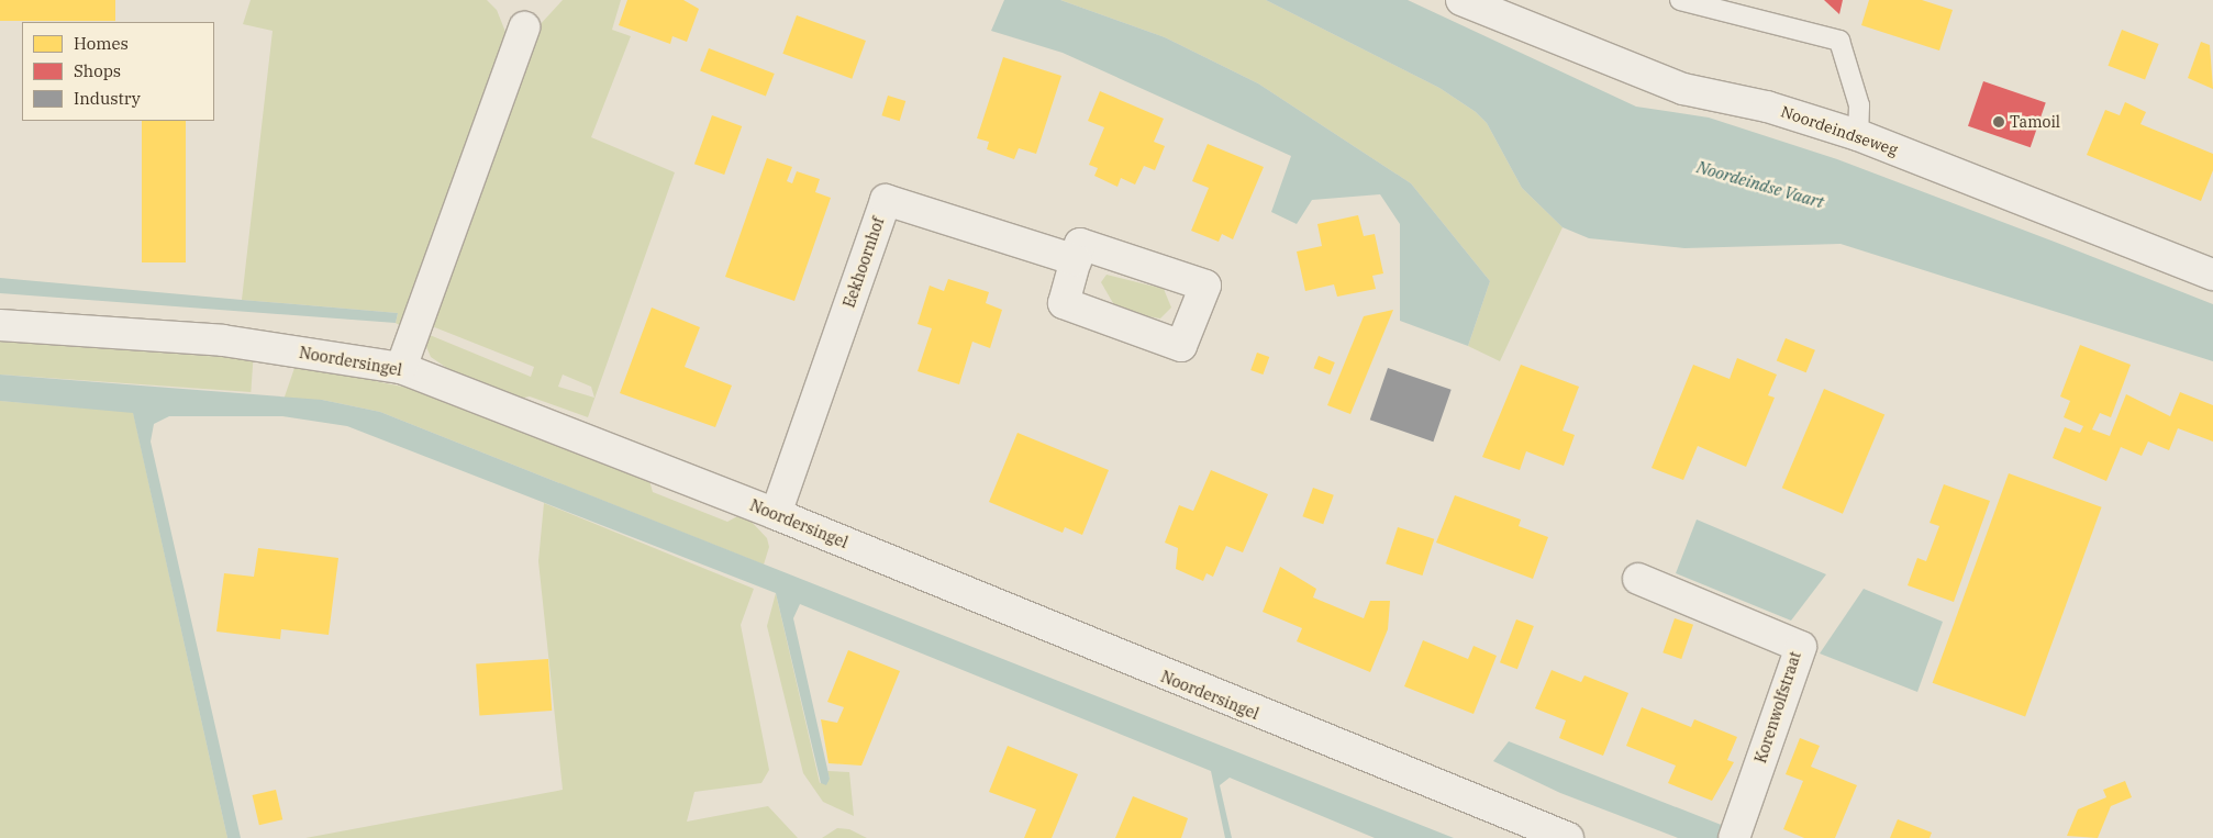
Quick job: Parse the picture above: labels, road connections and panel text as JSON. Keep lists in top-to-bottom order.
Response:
{
  "streets": {
    "street": [
      "Noordeindseweg",
      "Eekhoornhof",
      "Noordersingel",
      "Korenwolfstraat"
    ]
  },
  "crossings": [
    ["Eekhoornhof", "Noordersingel"]
  ],
  "water": ["Noordeindse Vaart"],
  "places": ["Tamoil"],
  "legend": ["Homes", "Shops", "Industry"]
}
